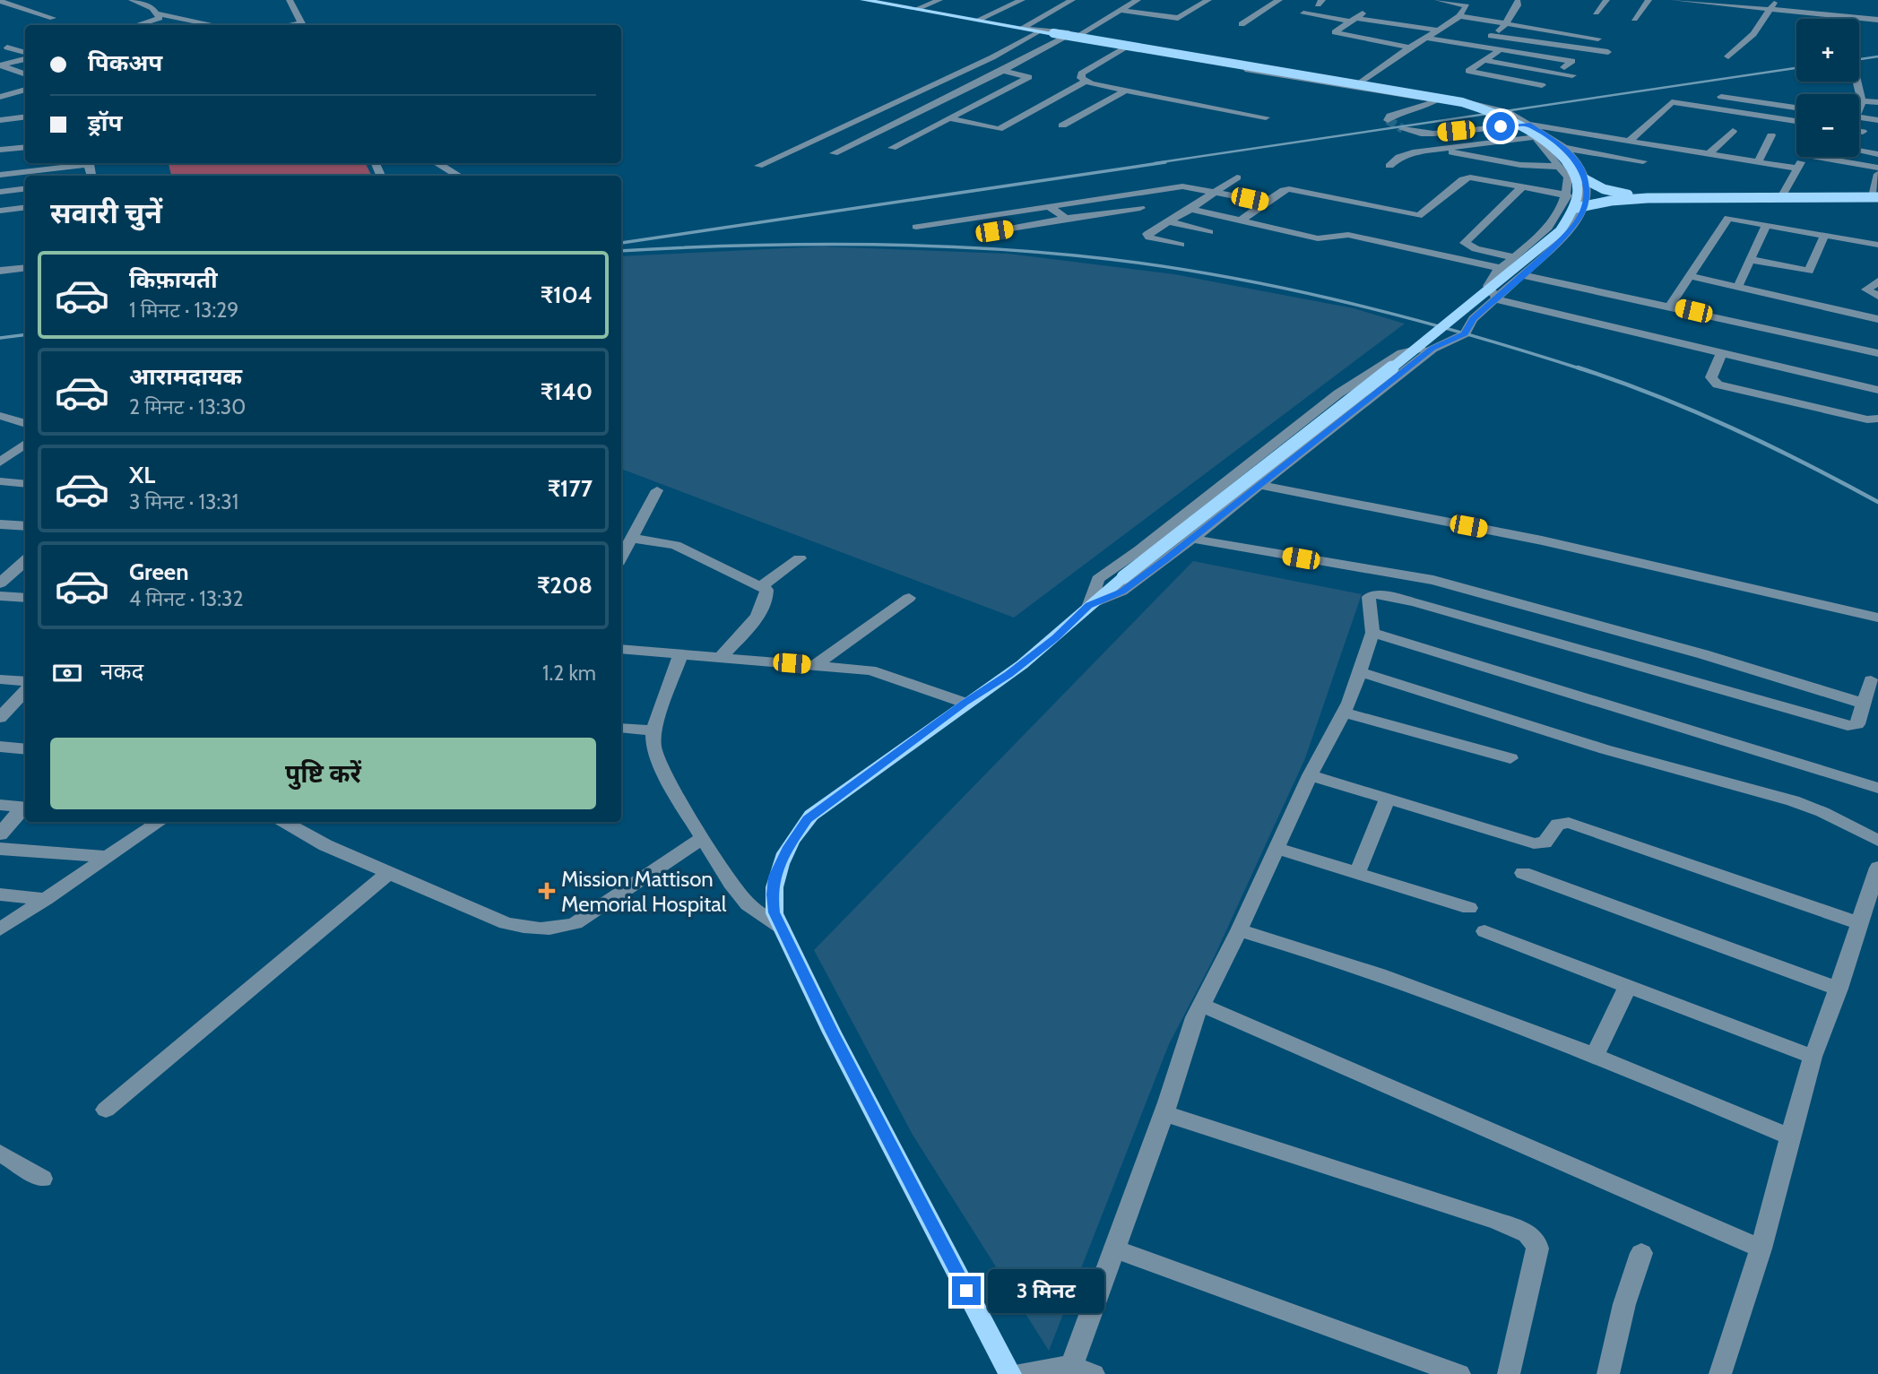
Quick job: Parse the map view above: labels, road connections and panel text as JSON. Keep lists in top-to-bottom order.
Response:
{
  "places": {
    "health": ["Mission Mattison Memorial Hospital"]
  },
  "page": {
    "map_buttons": ["+", "−"],
    "banner": ["पिकअप", "ड्रॉप"],
    "heading": "सवारी चुनें",
    "list": [
      {
        "name": "किफ़ायती",
        "note": "1 मिनट · 13:29",
        "value": "₹104"
      },
      {
        "name": "आरामदायक",
        "note": "2 मिनट · 13:30",
        "value": "₹140"
      },
      {
        "name": "XL",
        "note": "3 मिनट · 13:31",
        "value": "₹177"
      },
      {
        "name": "Green",
        "note": "4 मिनट · 13:32",
        "value": "₹208"
      }
    ],
    "pay": ["नकद", "1.2 km"],
    "buttons": "पुष्टि करें",
    "bubble": "3 मिनट"
  }
}
